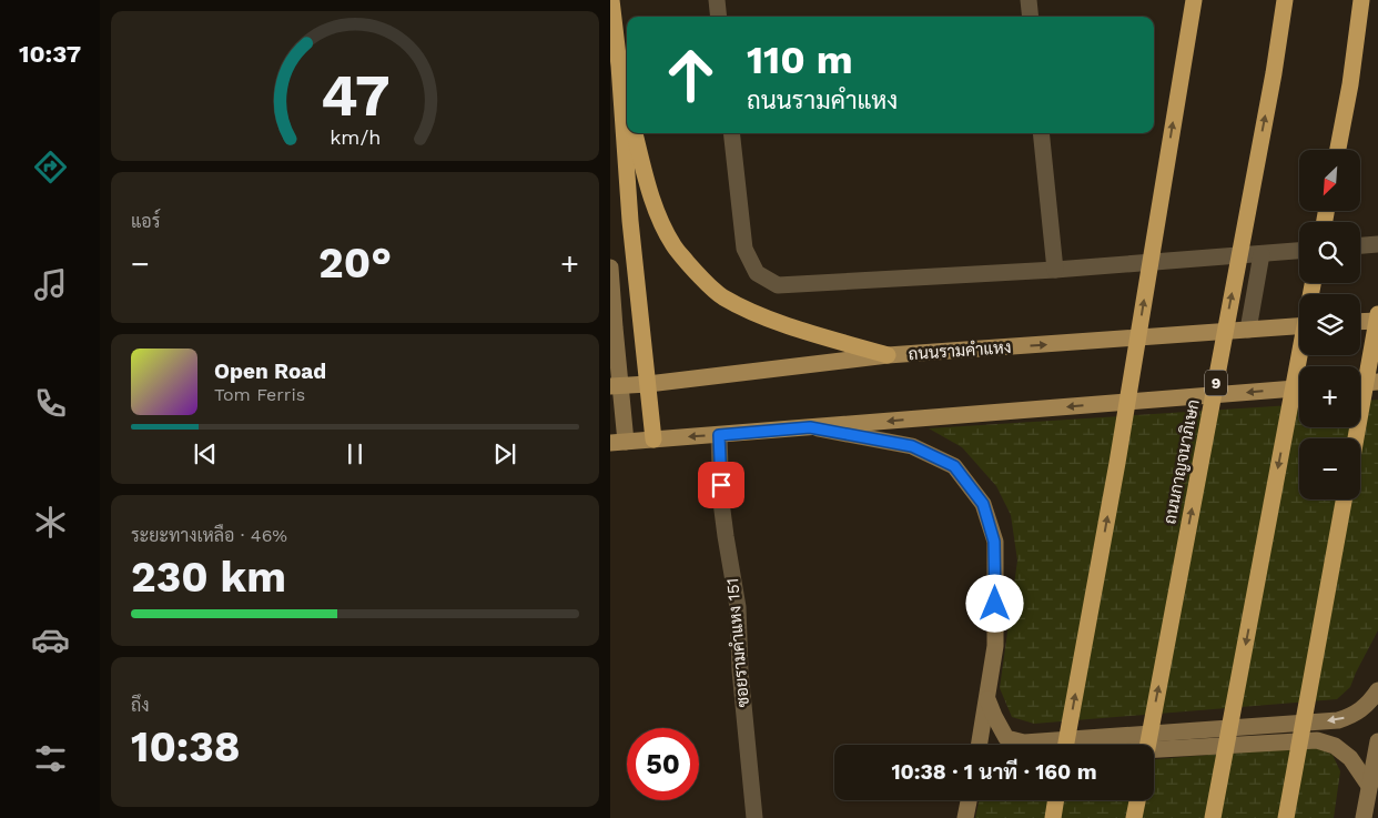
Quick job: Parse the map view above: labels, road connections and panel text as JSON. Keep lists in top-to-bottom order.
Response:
{
  "streets": {
    "highway": ["9", "ถนนกาญจนาภิเษก"],
    "main road": ["ถนนรามคำแหง"],
    "street": ["ซอยรามคำแหง 151"]
  },
  "north": "bottom left",
  "page": {
    "tabs": "10:37",
    "turn": ["110 m", "ถนนรามคำแหง"],
    "map_buttons": ["+", "−"],
    "tile": [
      "แอร์",
      ["ระยะทางเหลือ · 46%", "230 km"],
      ["ถึง", "10:38"]
    ],
    "heat": ["−", "20°", "+"],
    "song": ["Open Road", "Tom Ferris"],
    "limit": "50",
    "trip": "10:38 · 1 นาที · 160 m",
    "gauge": ["47", "km/h"]
  }
}
